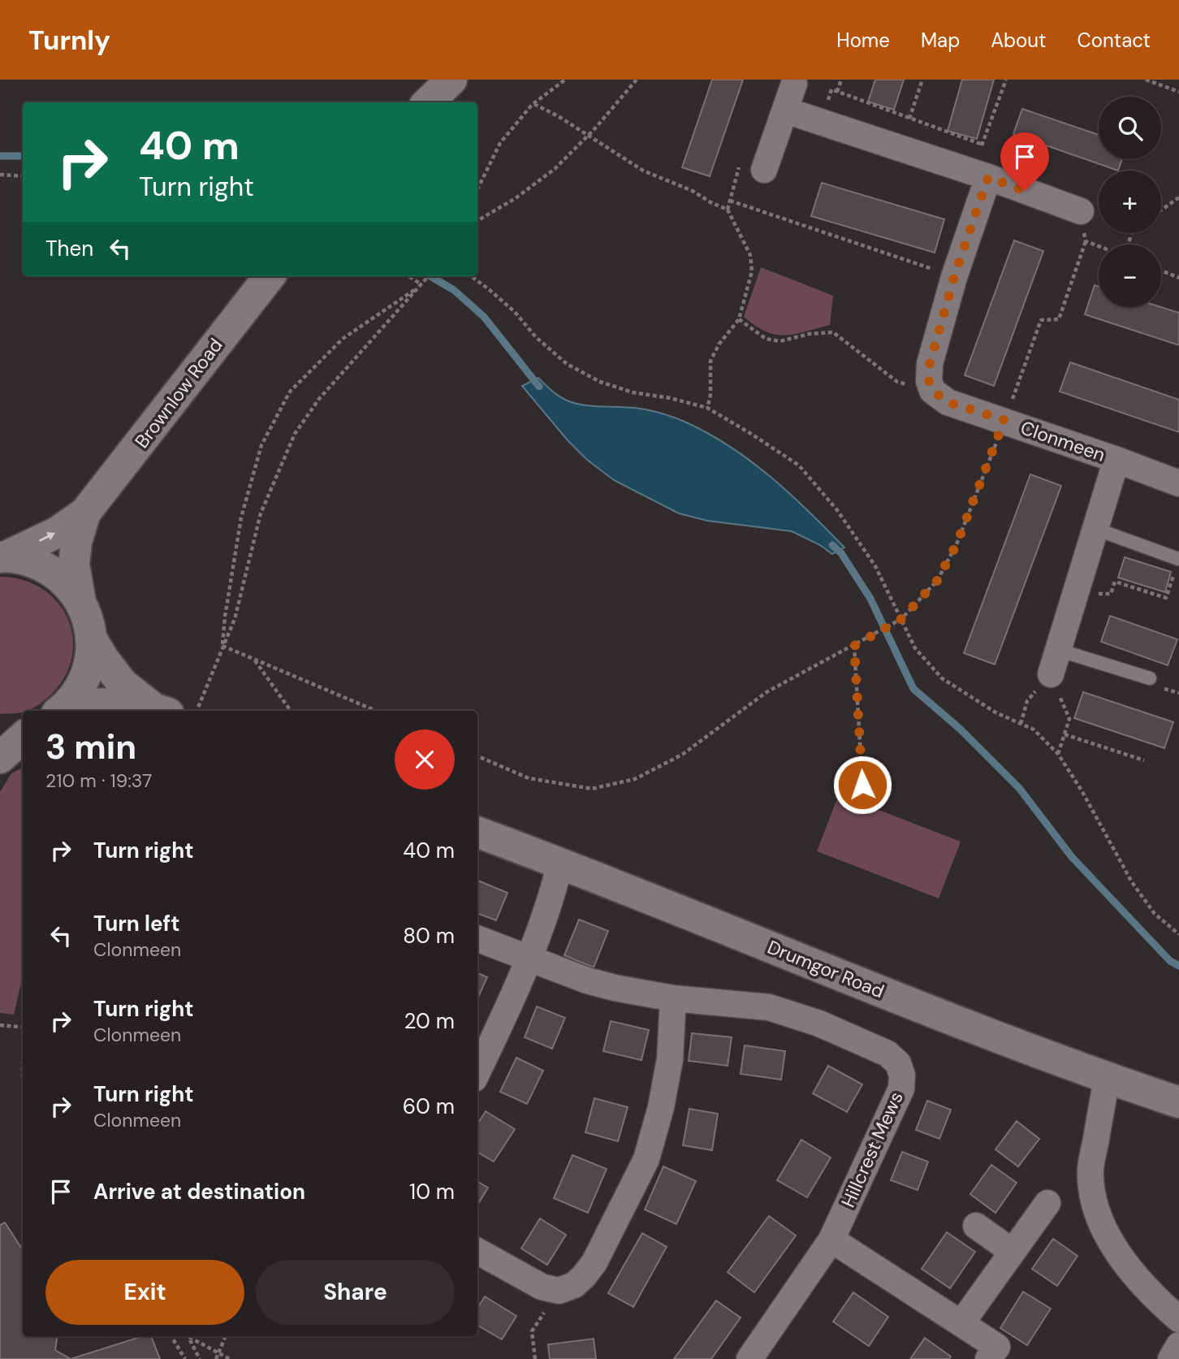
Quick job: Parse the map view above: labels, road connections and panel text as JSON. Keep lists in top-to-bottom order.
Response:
{
  "streets": {
    "street": [
      "Brownlow Road",
      "Clonmeen",
      "Drumgor Road",
      "Hillcrest Mews"
    ]
  },
  "page": {
    "header": "Turnly",
    "nav": [
      "Home",
      "Map",
      "About",
      "Contact"
    ],
    "map_buttons": ["+", "−"],
    "turn": ["40 m", "Turn right"],
    "then": "Then",
    "heading": ["3 min", "210 m · 19:37"],
    "list": [
      {
        "name": "Turn right",
        "value": "40 m"
      },
      {
        "name": "Turn left",
        "note": "Clonmeen",
        "value": "80 m"
      },
      {
        "name": "Turn right",
        "note": "Clonmeen",
        "value": "20 m"
      },
      {
        "name": "Turn right",
        "note": "Clonmeen",
        "value": "60 m"
      },
      {
        "name": "Arrive at destination",
        "value": "10 m"
      }
    ],
    "buttons": ["Exit", "Share"]
  }
}
